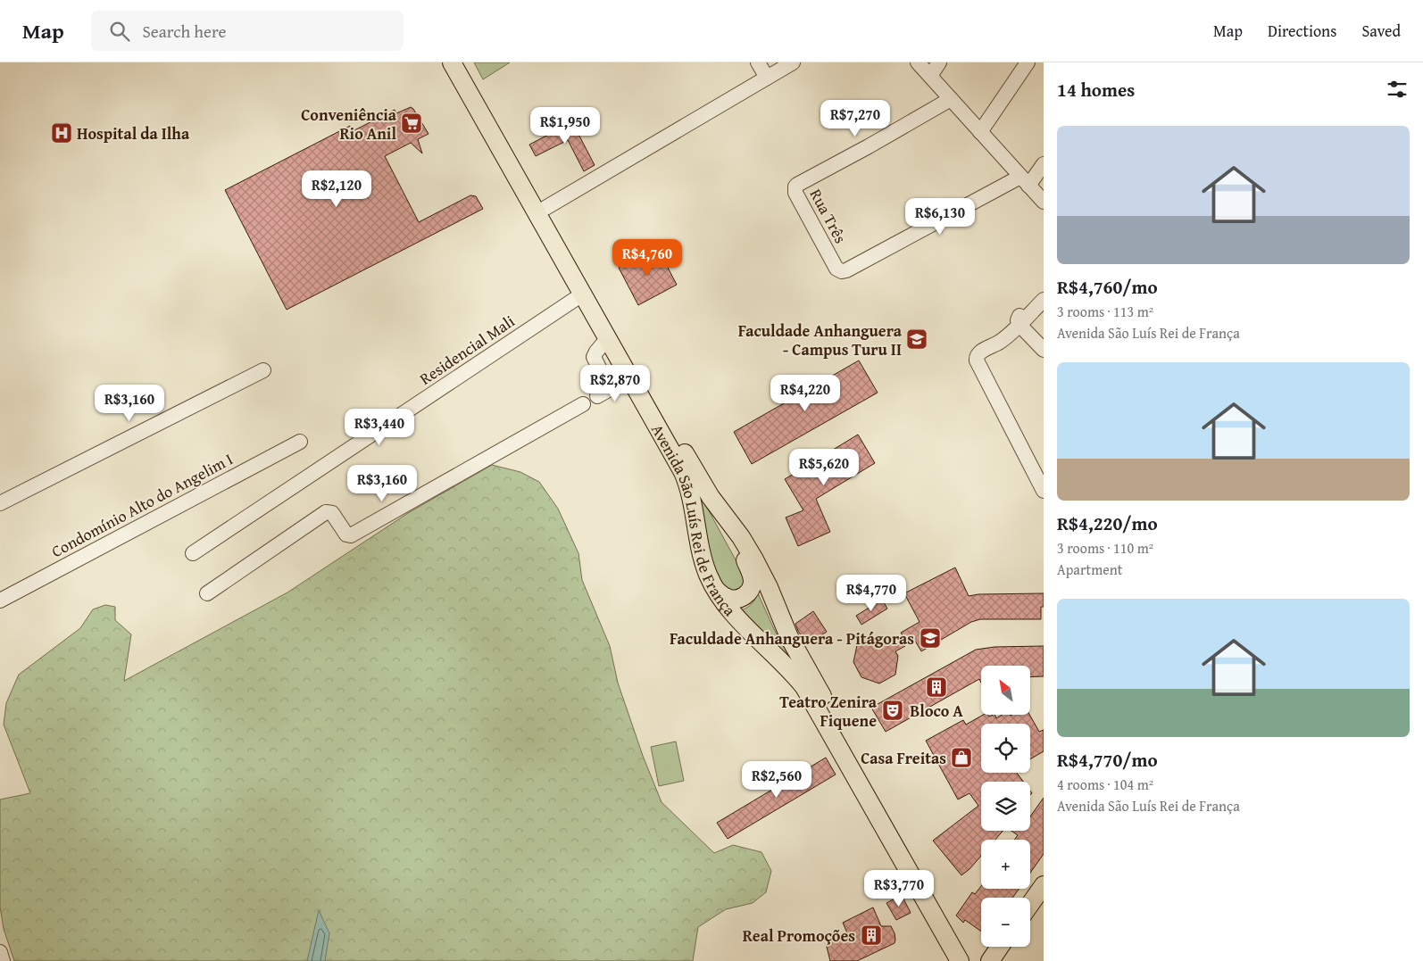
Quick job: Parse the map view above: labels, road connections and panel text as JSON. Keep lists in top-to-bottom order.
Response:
{
  "streets": {
    "main road": ["Avenida São Luís Rei de França"],
    "street": ["Rua Três", "Residencial Mali", "Condomínio Alto do Angelim I"]
  },
  "crossings": [
    ["Residencial Mali", "Avenida São Luís Rei de França"]
  ],
  "places": {
    "supermarket": ["Conveniência Rio Anil"],
    "hospital": ["Hospital da Ilha"],
    "school or university": ["Faculdade Anhanguera - Campus Turu II", "Faculdade Anhanguera - Pitágoras"],
    "building": ["Bloco A", "Real Promoções"],
    "theatre": ["Teatro Zenira Fiquene"],
    "shop": ["Casa Freitas"]
  },
  "north": "top left",
  "page": {
    "header": "Map",
    "search": "Search here",
    "nav": ["Map", "Directions", "Saved"],
    "heading": "14 homes",
    "price": [
      "R$7,270",
      "R$1,950",
      "R$2,120",
      "R$6,130",
      "R$4,760",
      "R$2,870",
      "R$4,220",
      "R$3,160",
      "R$3,440",
      "R$5,620",
      "R$3,160",
      "R$4,770",
      "R$2,560",
      "R$3,770"
    ],
    "list": [
      {
        "name": "R$4,760/mo",
        "note": "3 rooms · 113 m² · Avenida São Luís Rei de França"
      },
      {
        "name": "R$4,220/mo",
        "note": "3 rooms · 110 m² · Apartment"
      },
      {
        "name": "R$4,770/mo",
        "note": "4 rooms · 104 m² · Avenida São Luís Rei de França"
      }
    ],
    "map_buttons": ["+", "−"]
  }
}
